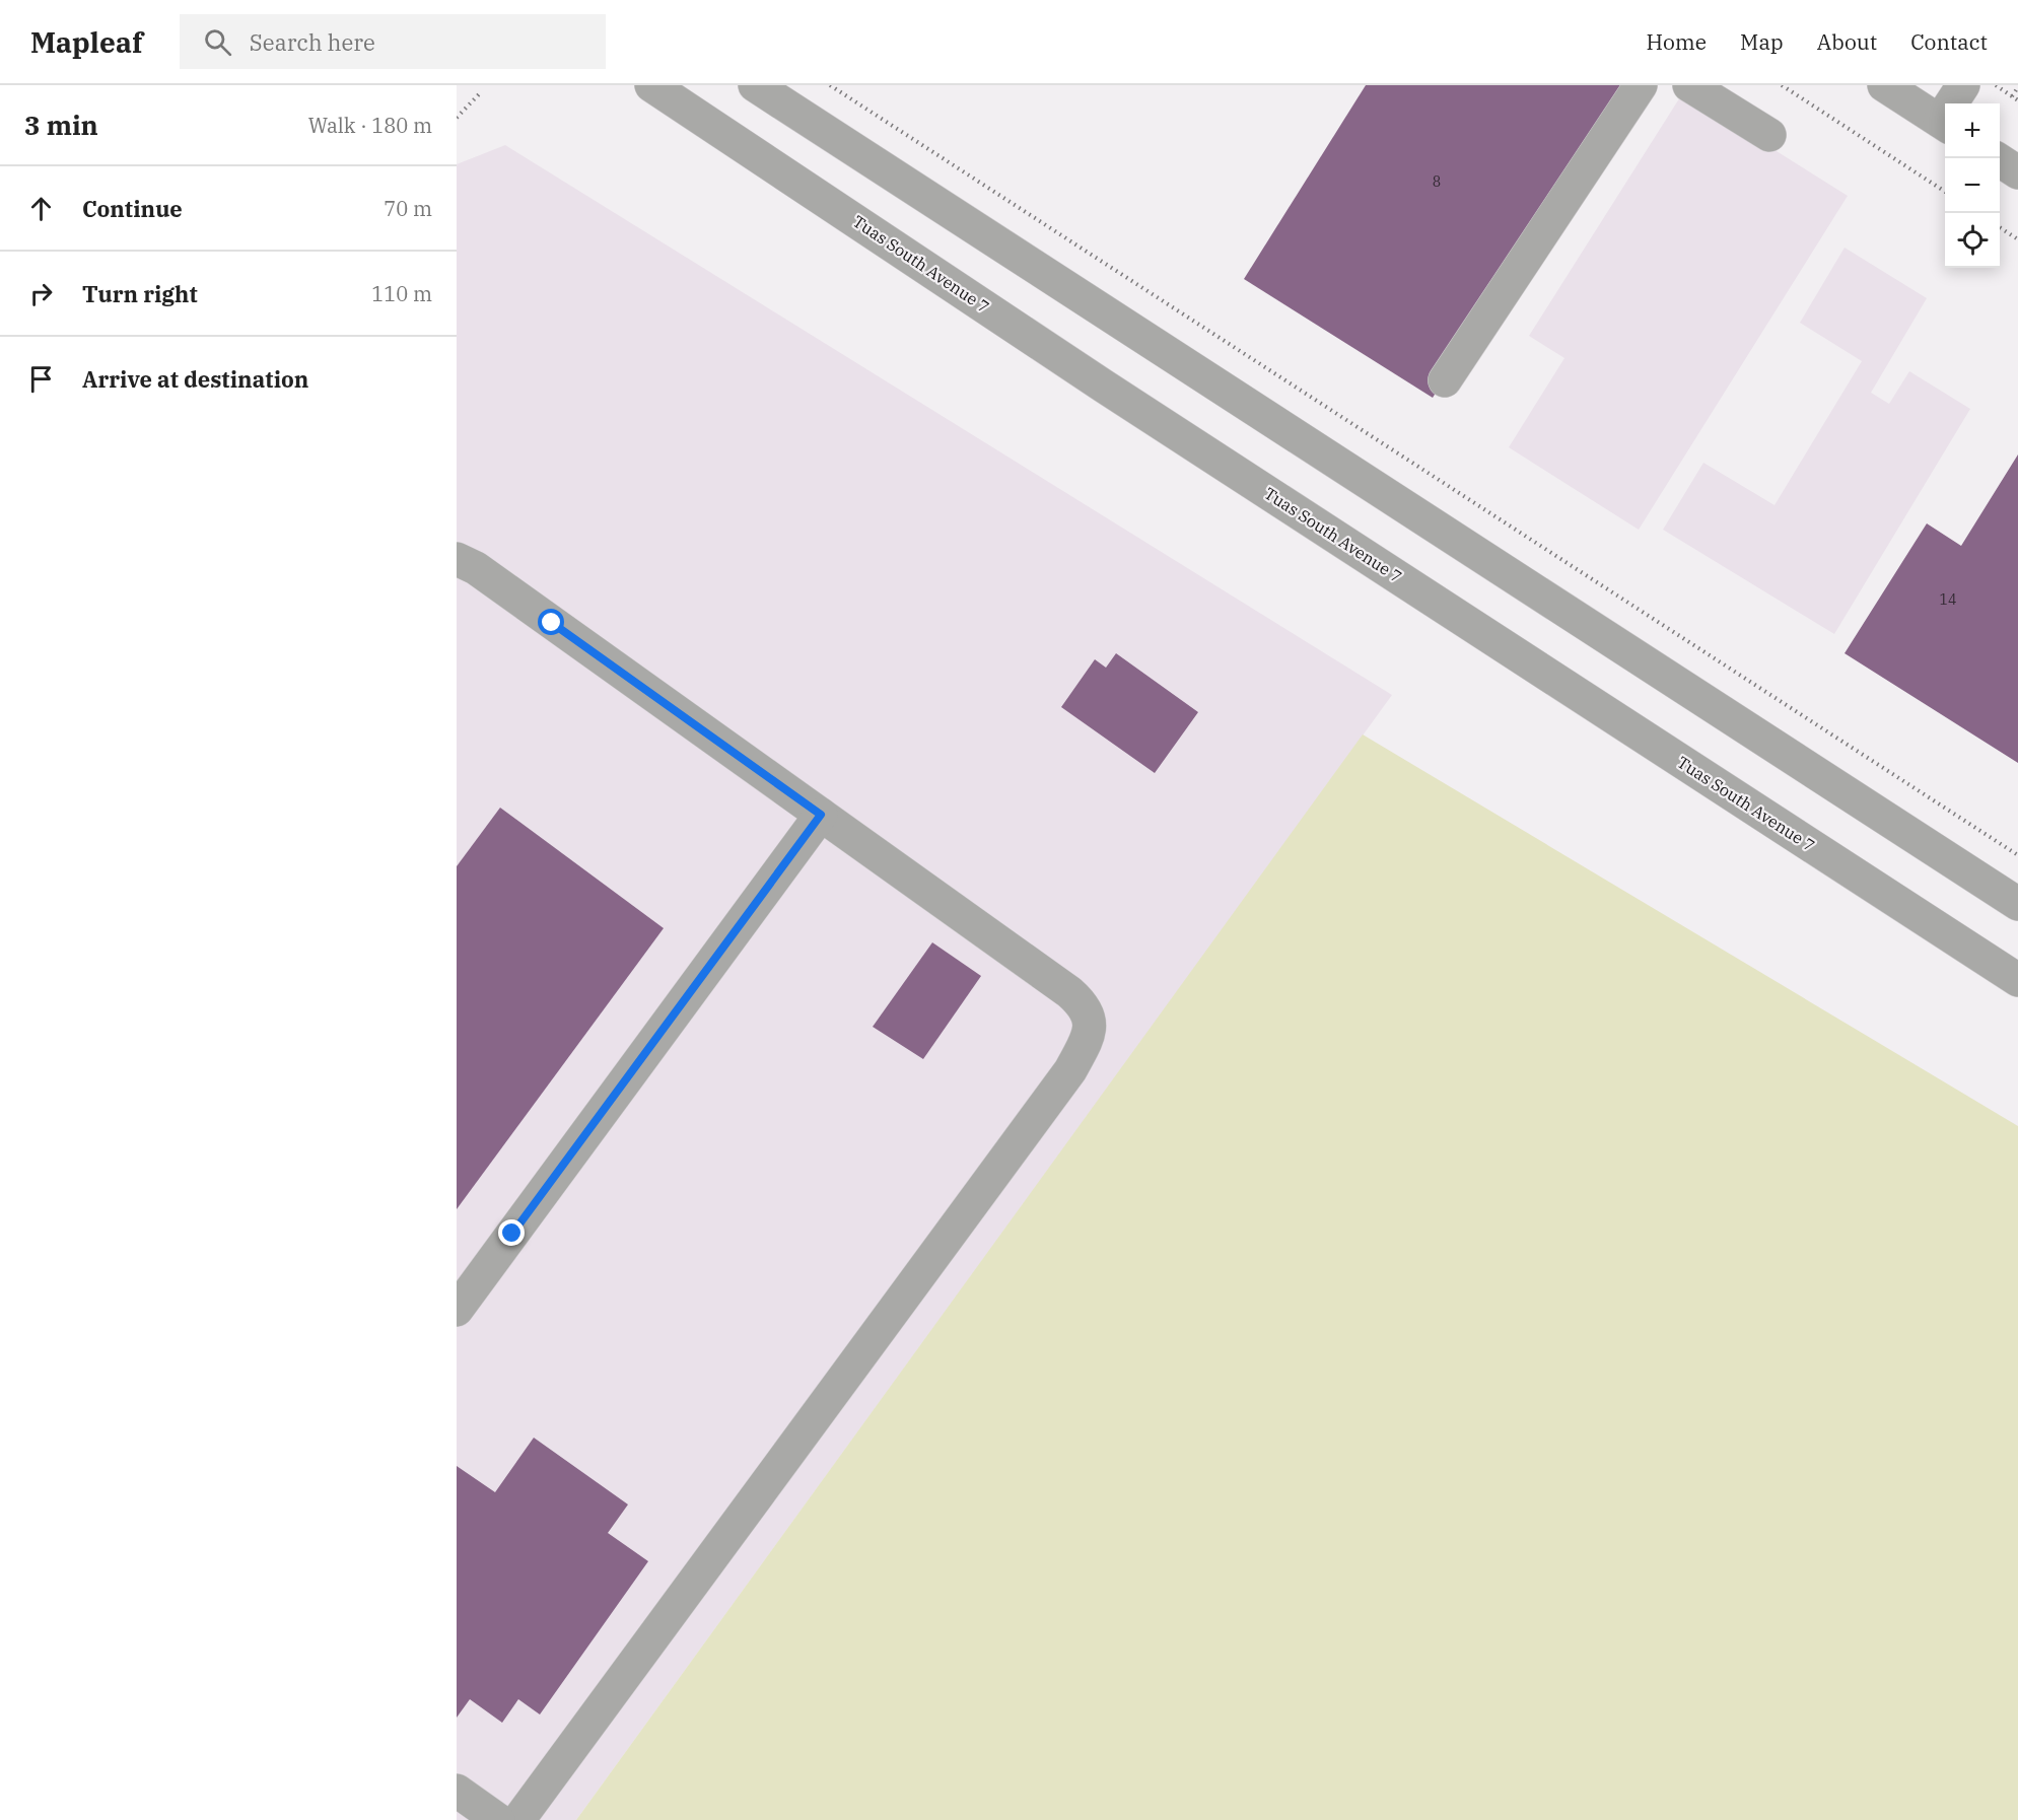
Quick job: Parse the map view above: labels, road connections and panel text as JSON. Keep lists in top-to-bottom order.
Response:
{
  "streets": {
    "street": ["Tuas South Avenue 7"]
  },
  "house_numbers": ["8", "14"],
  "page": {
    "header": "Mapleaf",
    "search": "Search here",
    "nav": [
      "Home",
      "Map",
      "About",
      "Contact"
    ],
    "heading": ["3 min", "Walk · 180 m"],
    "map_buttons": ["+", "−"],
    "list": [
      ["Continue", "70 m"],
      ["Turn right", "110 m"],
      "Arrive at destination"
    ]
  }
}
